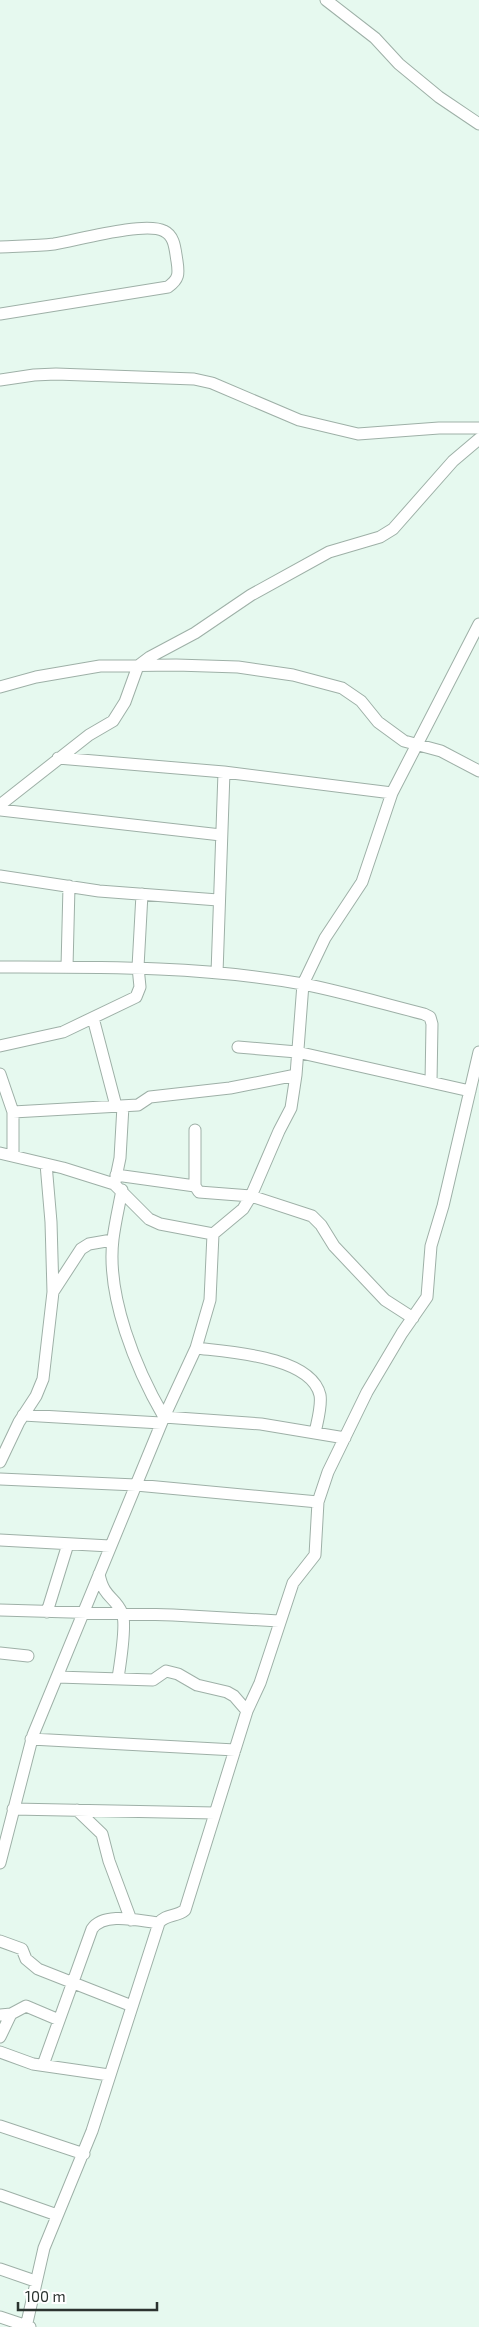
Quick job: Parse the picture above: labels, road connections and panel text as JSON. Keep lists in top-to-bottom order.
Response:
{
  "scale_bar": "100 m"
}
